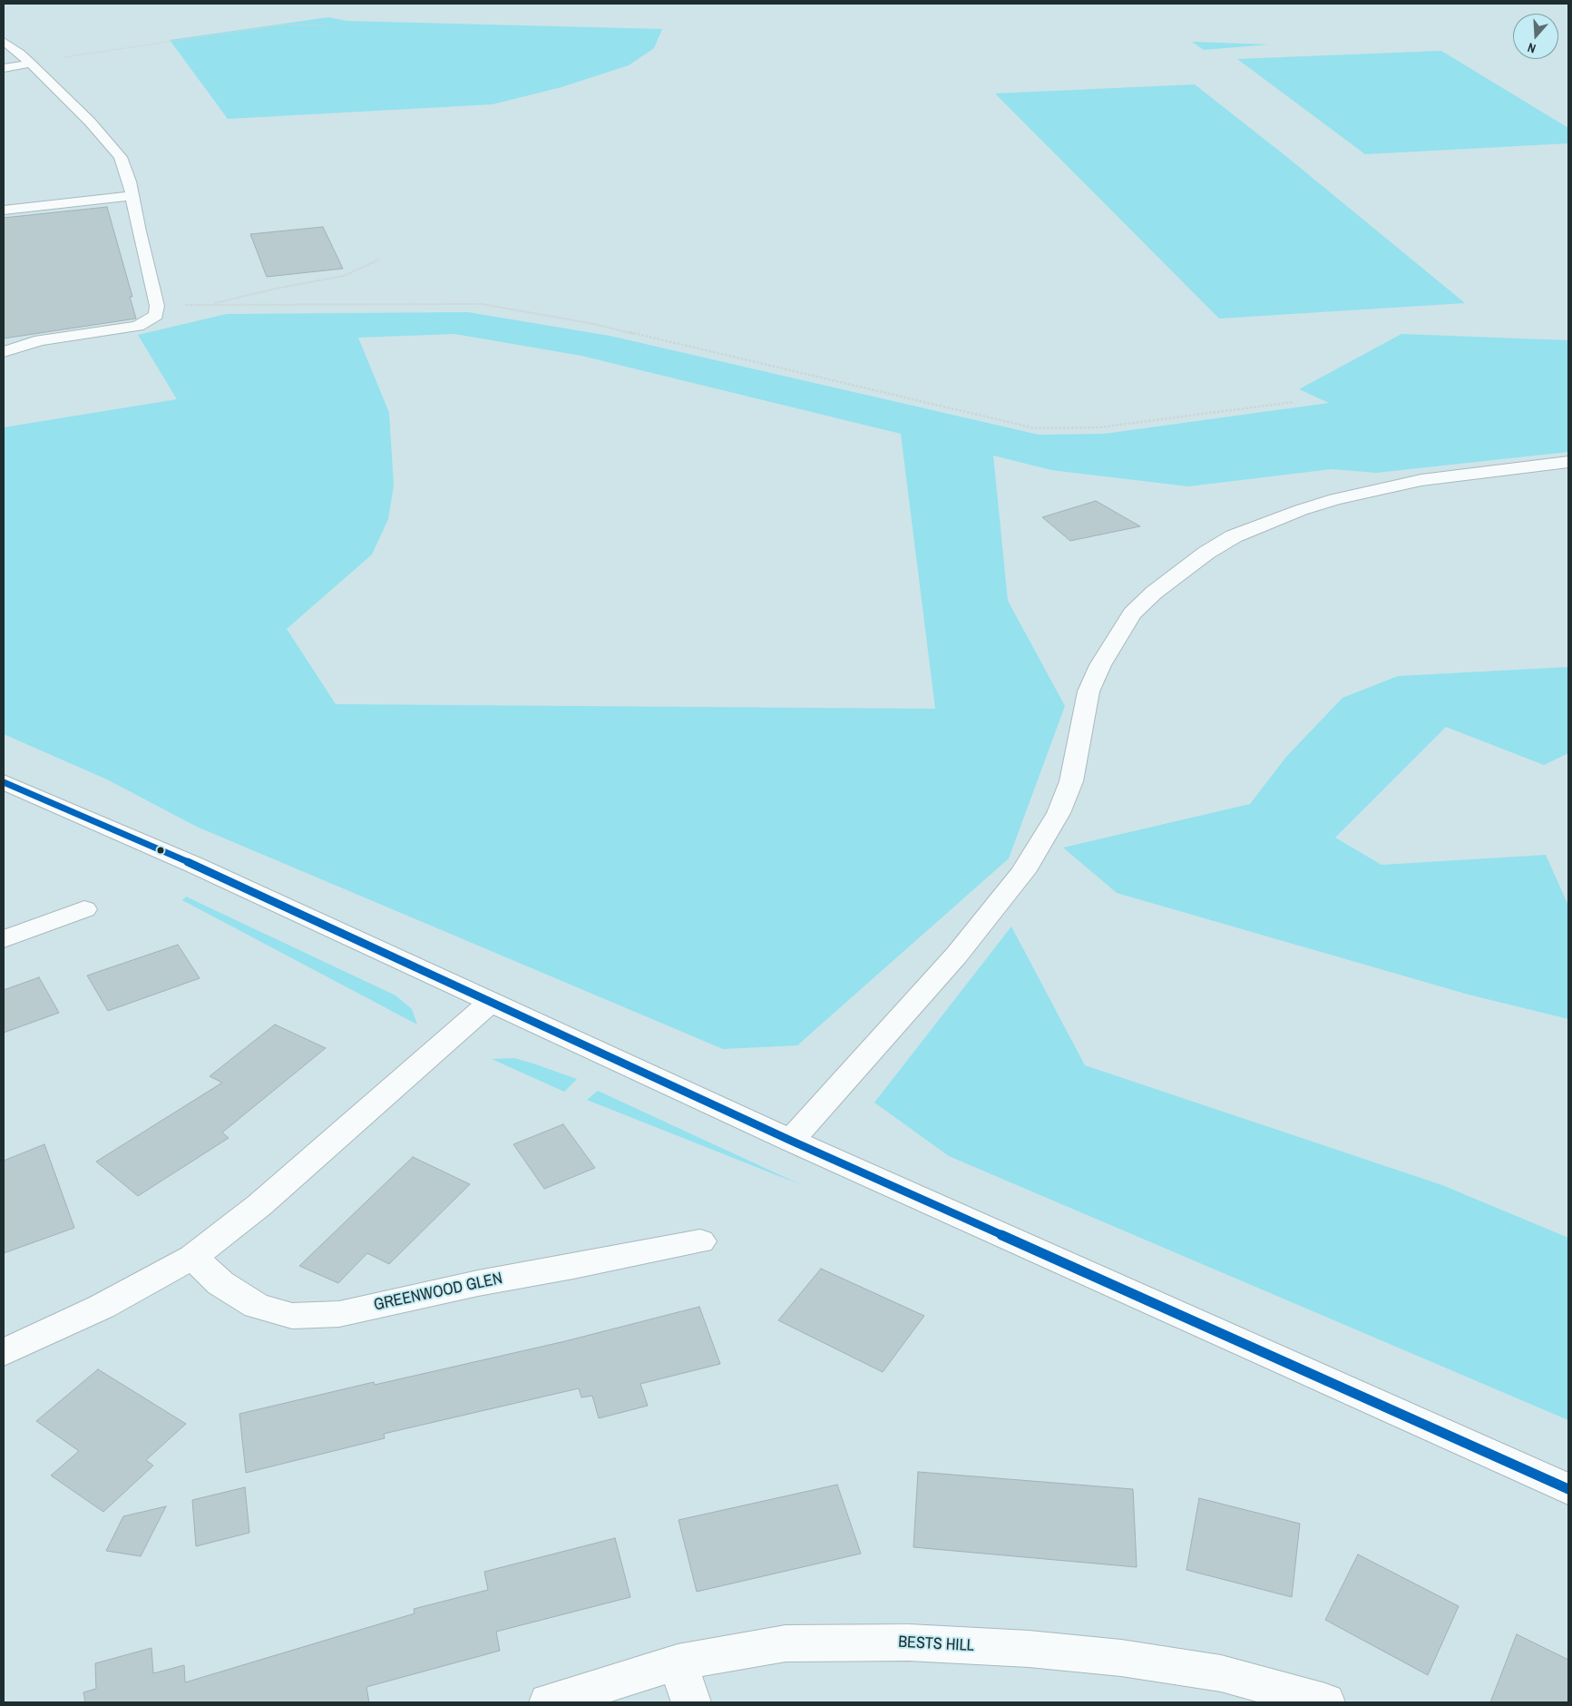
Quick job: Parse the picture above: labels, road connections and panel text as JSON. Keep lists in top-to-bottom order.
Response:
{
  "streets": {
    "street": ["GREENWOOD GLEN", "BESTS HILL"]
  },
  "north": "bottom"
}
